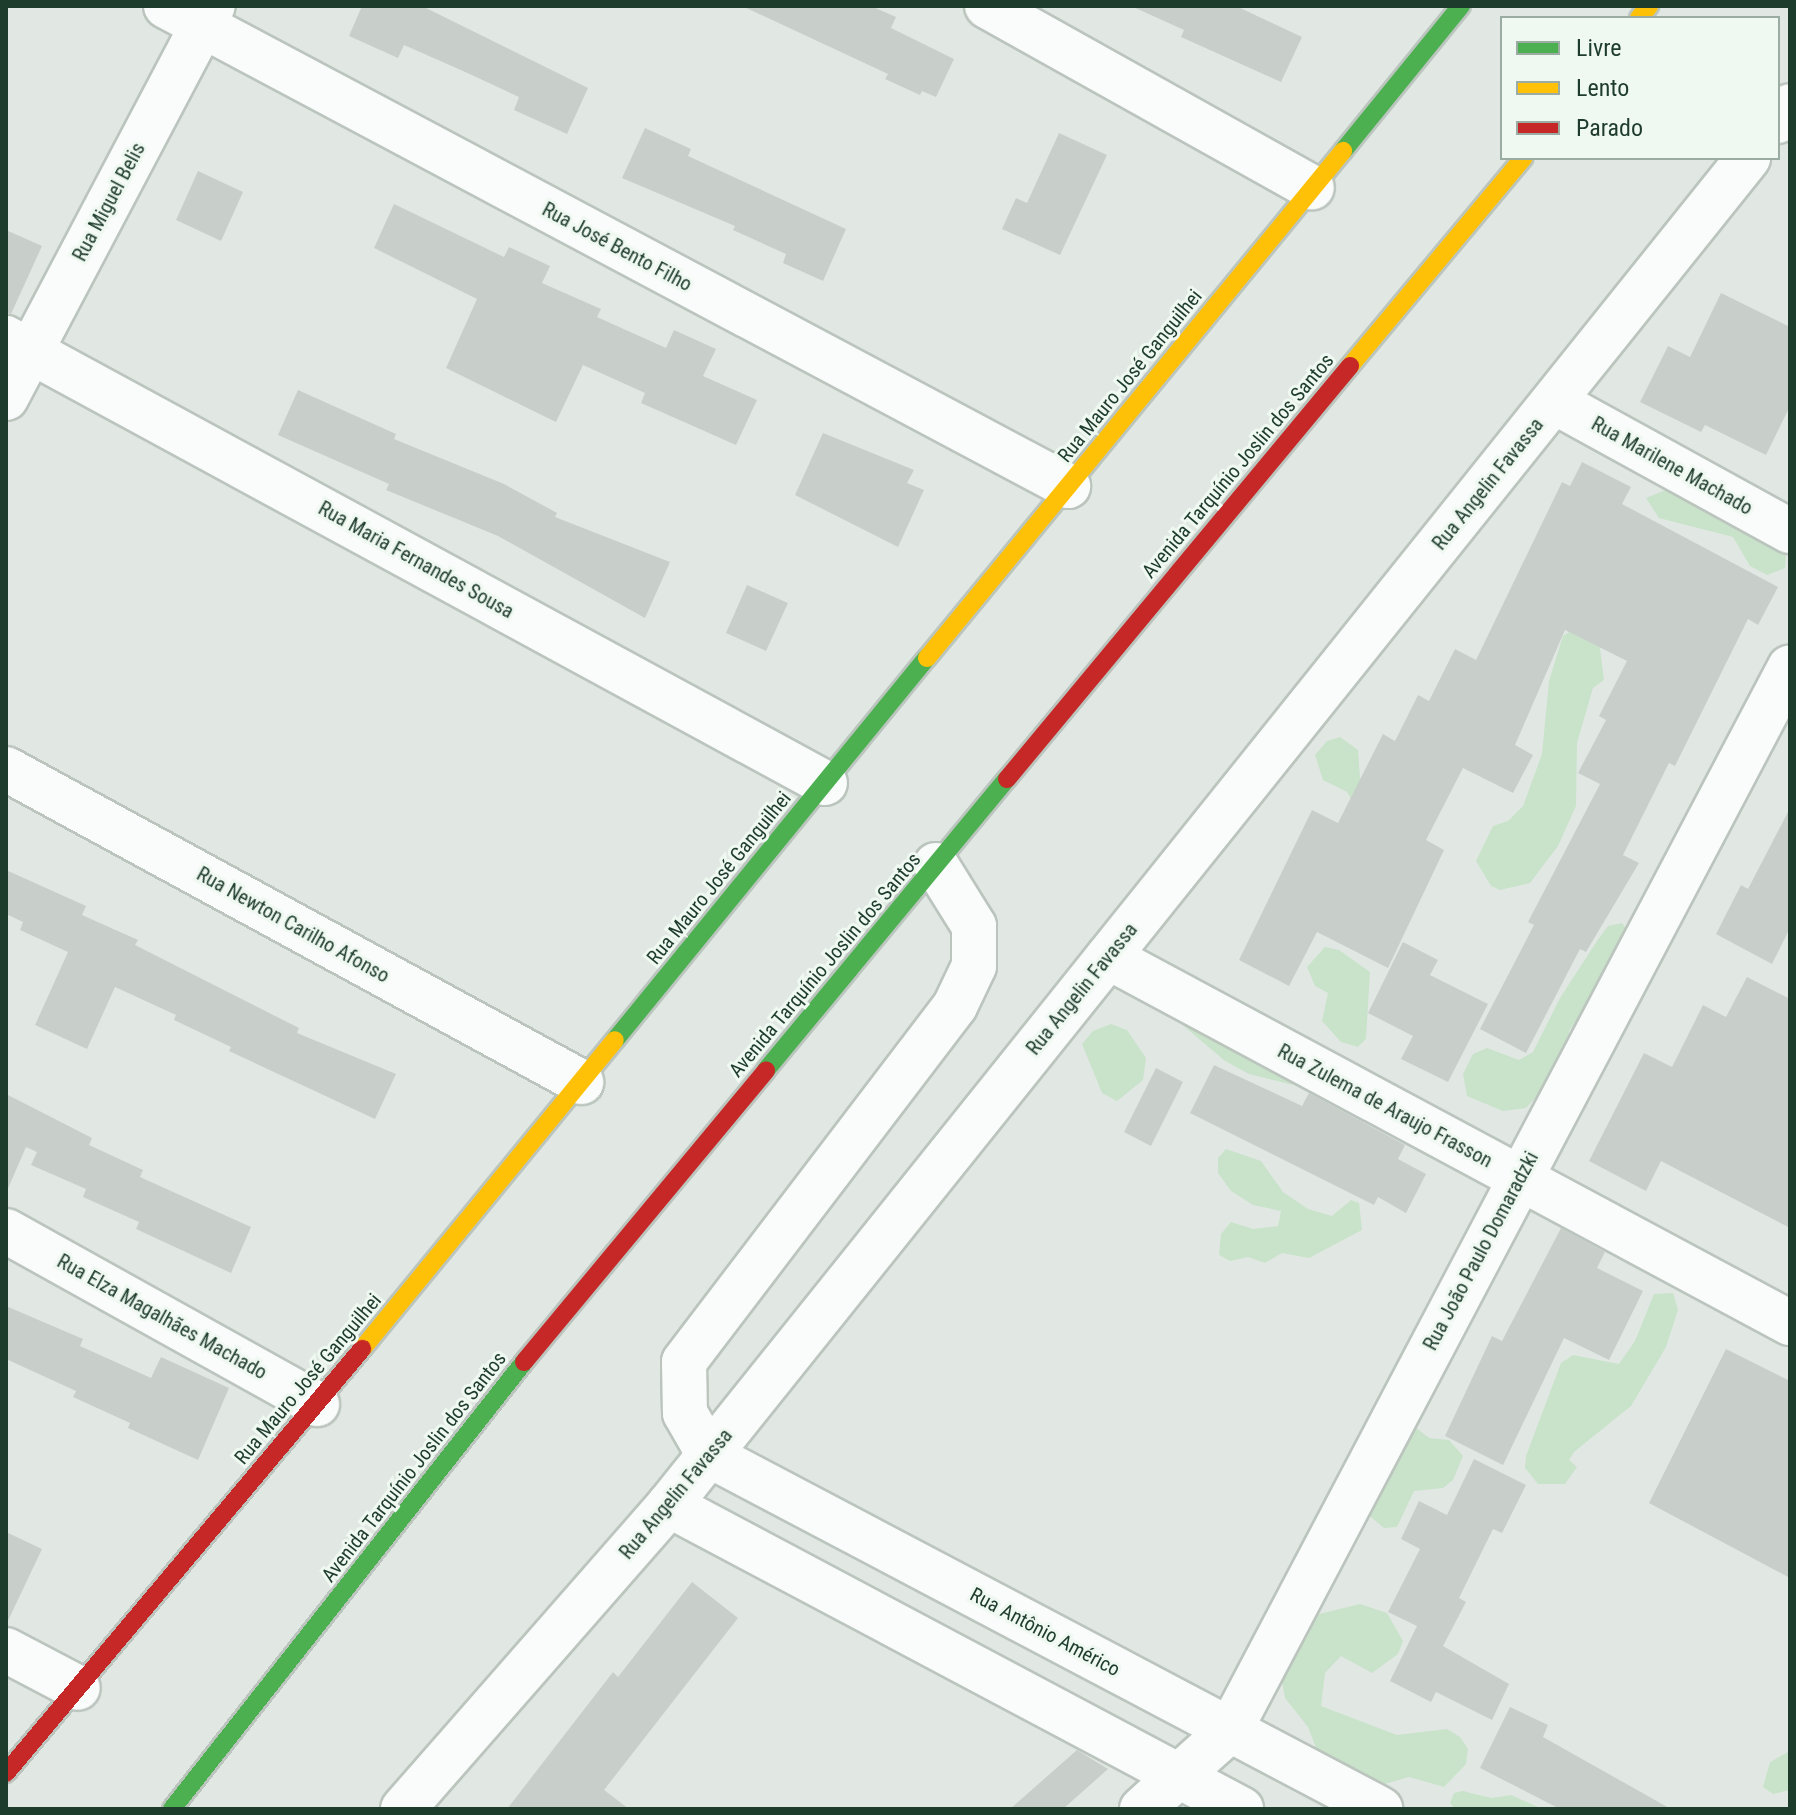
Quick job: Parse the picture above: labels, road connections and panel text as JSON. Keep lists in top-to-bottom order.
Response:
{
  "streets": {
    "street": [
      "Rua Miguel Belis",
      "Rua José Bento Filho",
      "Rua Mauro José Ganguilhei",
      "Avenida Tarquínio Joslin dos Santos",
      "Rua Marilene Machado",
      "Rua Angelin Favassa",
      "Rua Maria Fernandes Sousa",
      "Rua Newton Carilho Afonso",
      "Rua Zulema de Araujo Frasson",
      "Rua João Paulo Domaradzki",
      "Rua Elza Magalhães Machado",
      "Rua Antônio Américo"
    ]
  },
  "crossings": [
    ["Rua Miguel Belis", "Rua José Bento Filho"],
    ["Rua Miguel Belis", "Rua Maria Fernandes Sousa"],
    ["Rua José Bento Filho", "Rua Mauro José Ganguilhei"],
    ["Rua Mauro José Ganguilhei", "Rua Maria Fernandes Sousa"],
    ["Rua Mauro José Ganguilhei", "Rua Newton Carilho Afonso"],
    ["Rua Mauro José Ganguilhei", "Rua Elza Magalhães Machado"],
    ["Rua Marilene Machado", "Rua Angelin Favassa"],
    ["Rua Angelin Favassa", "Rua Zulema de Araujo Frasson"],
    ["Rua Angelin Favassa", "Rua Antônio Américo"],
    ["Rua Zulema de Araujo Frasson", "Rua João Paulo Domaradzki"],
    ["Rua João Paulo Domaradzki", "Rua Antônio Américo"]
  ],
  "legend": ["Livre", "Lento", "Parado"]
}
